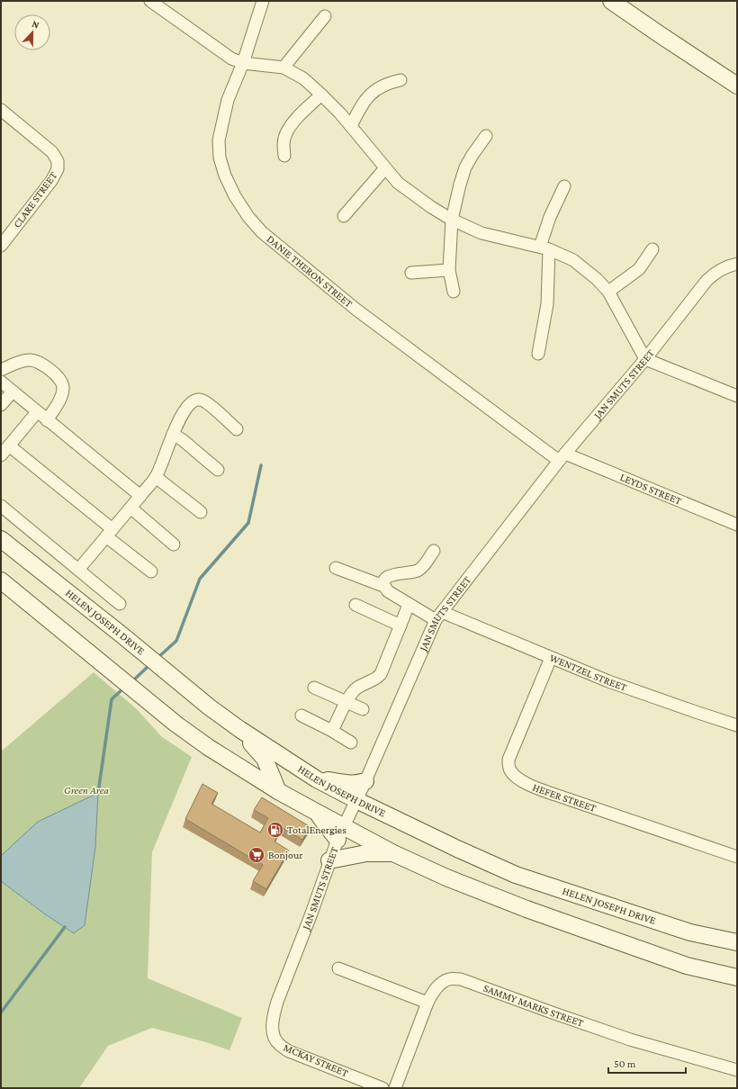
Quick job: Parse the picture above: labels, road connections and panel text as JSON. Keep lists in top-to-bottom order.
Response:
{
  "streets": {
    "street": [
      "CLARE STREET",
      "DANIE THERON STREET",
      "JAN SMUTS STREET",
      "LEYDS STREET",
      "HELEN JOSEPH DRIVE",
      "WENTZEL STREET",
      "HEFER STREET",
      "SAMMY MARKS STREET",
      "MCKAY STREET"
    ]
  },
  "crossings": [
    ["DANIE THERON STREET", "JAN SMUTS STREET"],
    ["DANIE THERON STREET", "LEYDS STREET"],
    ["JAN SMUTS STREET", "LEYDS STREET"],
    ["JAN SMUTS STREET", "HELEN JOSEPH DRIVE"],
    ["JAN SMUTS STREET", "WENTZEL STREET"],
    ["JAN SMUTS STREET", "MCKAY STREET"],
    ["WENTZEL STREET", "HEFER STREET"]
  ],
  "parks": ["Green Area"],
  "places": {
    "fuel station": ["TotalEnergies"],
    "supermarket": ["Bonjour"]
  },
  "scale_bar": "50 m",
  "north": "top"
}
